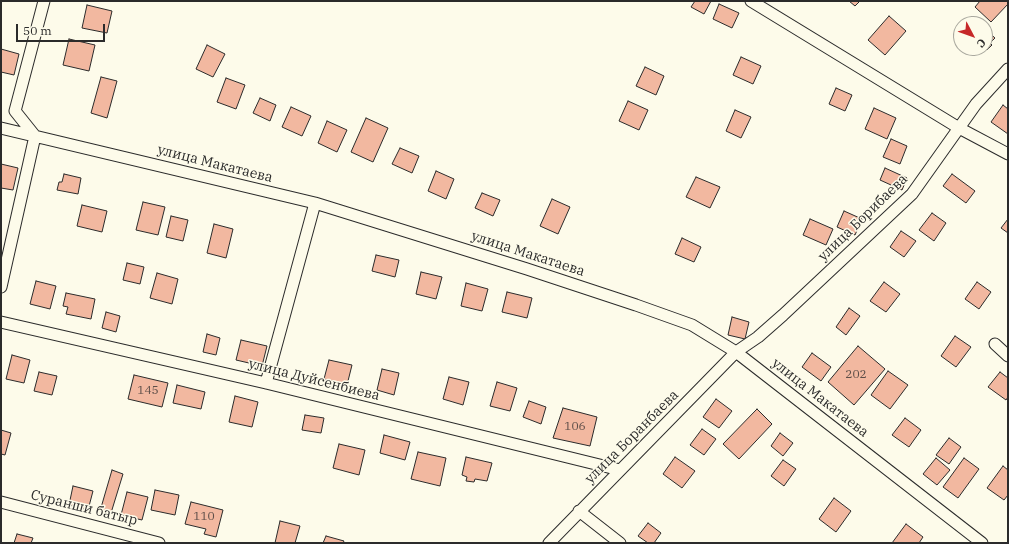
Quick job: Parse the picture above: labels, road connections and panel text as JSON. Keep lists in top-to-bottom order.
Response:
{
  "streets": {
    "street": [
      "улица Макатаева",
      "улица Борибаева",
      "улица Дуйсенбиева",
      "улица Боранбаева",
      "Суранши батыр"
    ]
  },
  "crossings": [
    ["улица Макатаева", "улица Борибаева"],
    ["улица Макатаева", "улица Боранбаева"],
    ["улица Борибаева", "улица Боранбаева"],
    ["улица Дуйсенбиева", "улица Боранбаева"]
  ],
  "house_numbers": [
    "202",
    "145",
    "106",
    "110"
  ],
  "scale_bar": "50 m",
  "north": "bottom right"
}
